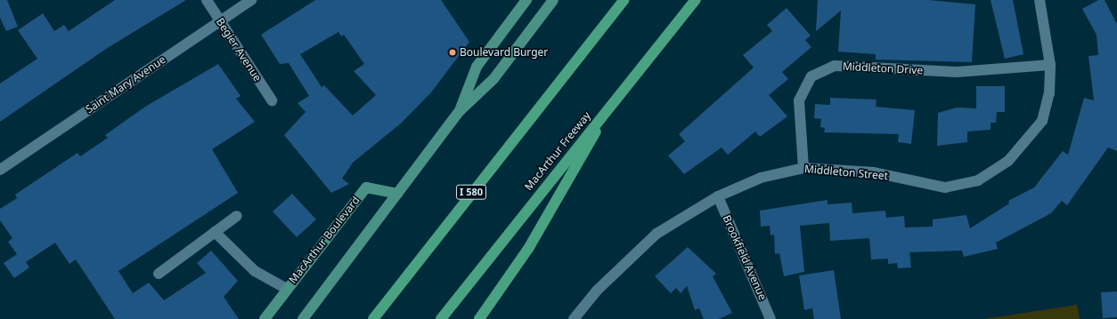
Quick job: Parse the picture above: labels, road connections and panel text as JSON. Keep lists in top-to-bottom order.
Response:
{
  "streets": {
    "highway": ["MacArthur Freeway", "I 580"],
    "main road": ["MacArthur Boulevard"],
    "street": [
      "Begier Avenue",
      "Middleton Drive",
      "Saint Mary Avenue",
      "Middleton Street",
      "Brookfield Avenue"
    ]
  },
  "crossings": [
    ["Begier Avenue", "Saint Mary Avenue"],
    ["Middleton Drive", "Middleton Street"],
    ["Middleton Street", "Brookfield Avenue"]
  ],
  "places": ["Boulevard Burger"]
}
